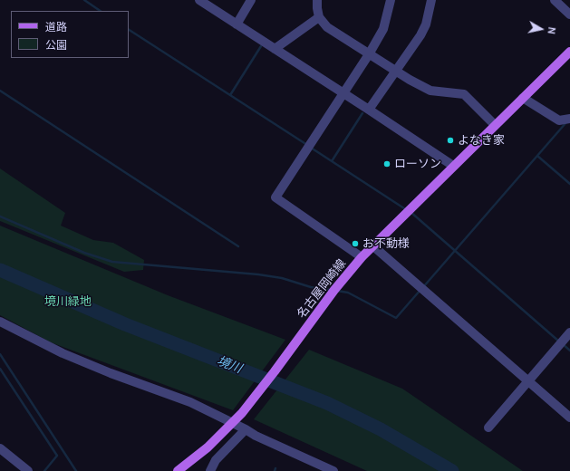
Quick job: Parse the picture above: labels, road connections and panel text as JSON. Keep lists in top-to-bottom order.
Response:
{
  "streets": {
    "main road": ["名古屋岡崎線"]
  },
  "water": ["境川"],
  "parks": ["境川緑地"],
  "places": ["よなき家", "ローソン", "お不動様"],
  "legend": ["道路", "公園"],
  "north": "right"
}
